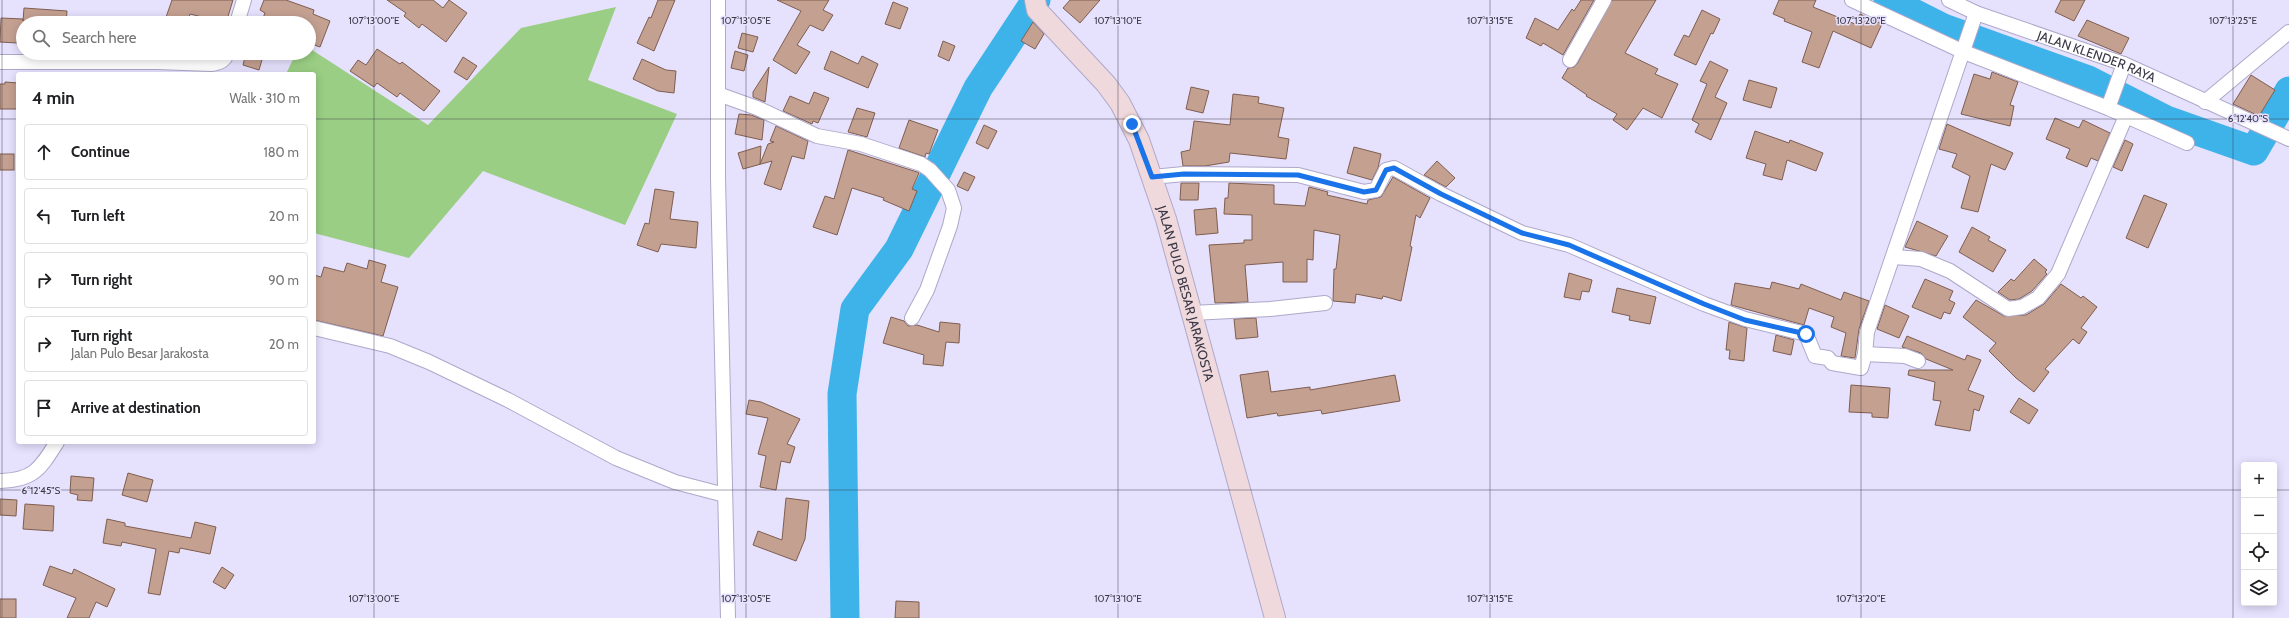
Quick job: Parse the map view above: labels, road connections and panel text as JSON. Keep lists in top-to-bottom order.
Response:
{
  "streets": {
    "street": ["JALAN KLENDER RAYA", "JALAN PULO BESAR JARAKOSTA"]
  },
  "page": {
    "search": "Search here",
    "heading": ["4 min", "Walk · 310 m"],
    "list": [
      ["Continue", "180 m"],
      ["Turn left", "20 m"],
      ["Turn right", "90 m"],
      ["Turn right", "Jalan Pulo Besar Jarakosta", "20 m"],
      "Arrive at destination"
    ],
    "map_buttons": ["+", "−"]
  },
  "coordinates": [
    "107°13'00\"E",
    "107°13'05\"E",
    "107°13'10\"E",
    "107°13'15\"E",
    "107°13'20\"E",
    "107°13'25\"E",
    "6°12'40\"S",
    "6°12'45\"S"
  ]
}
